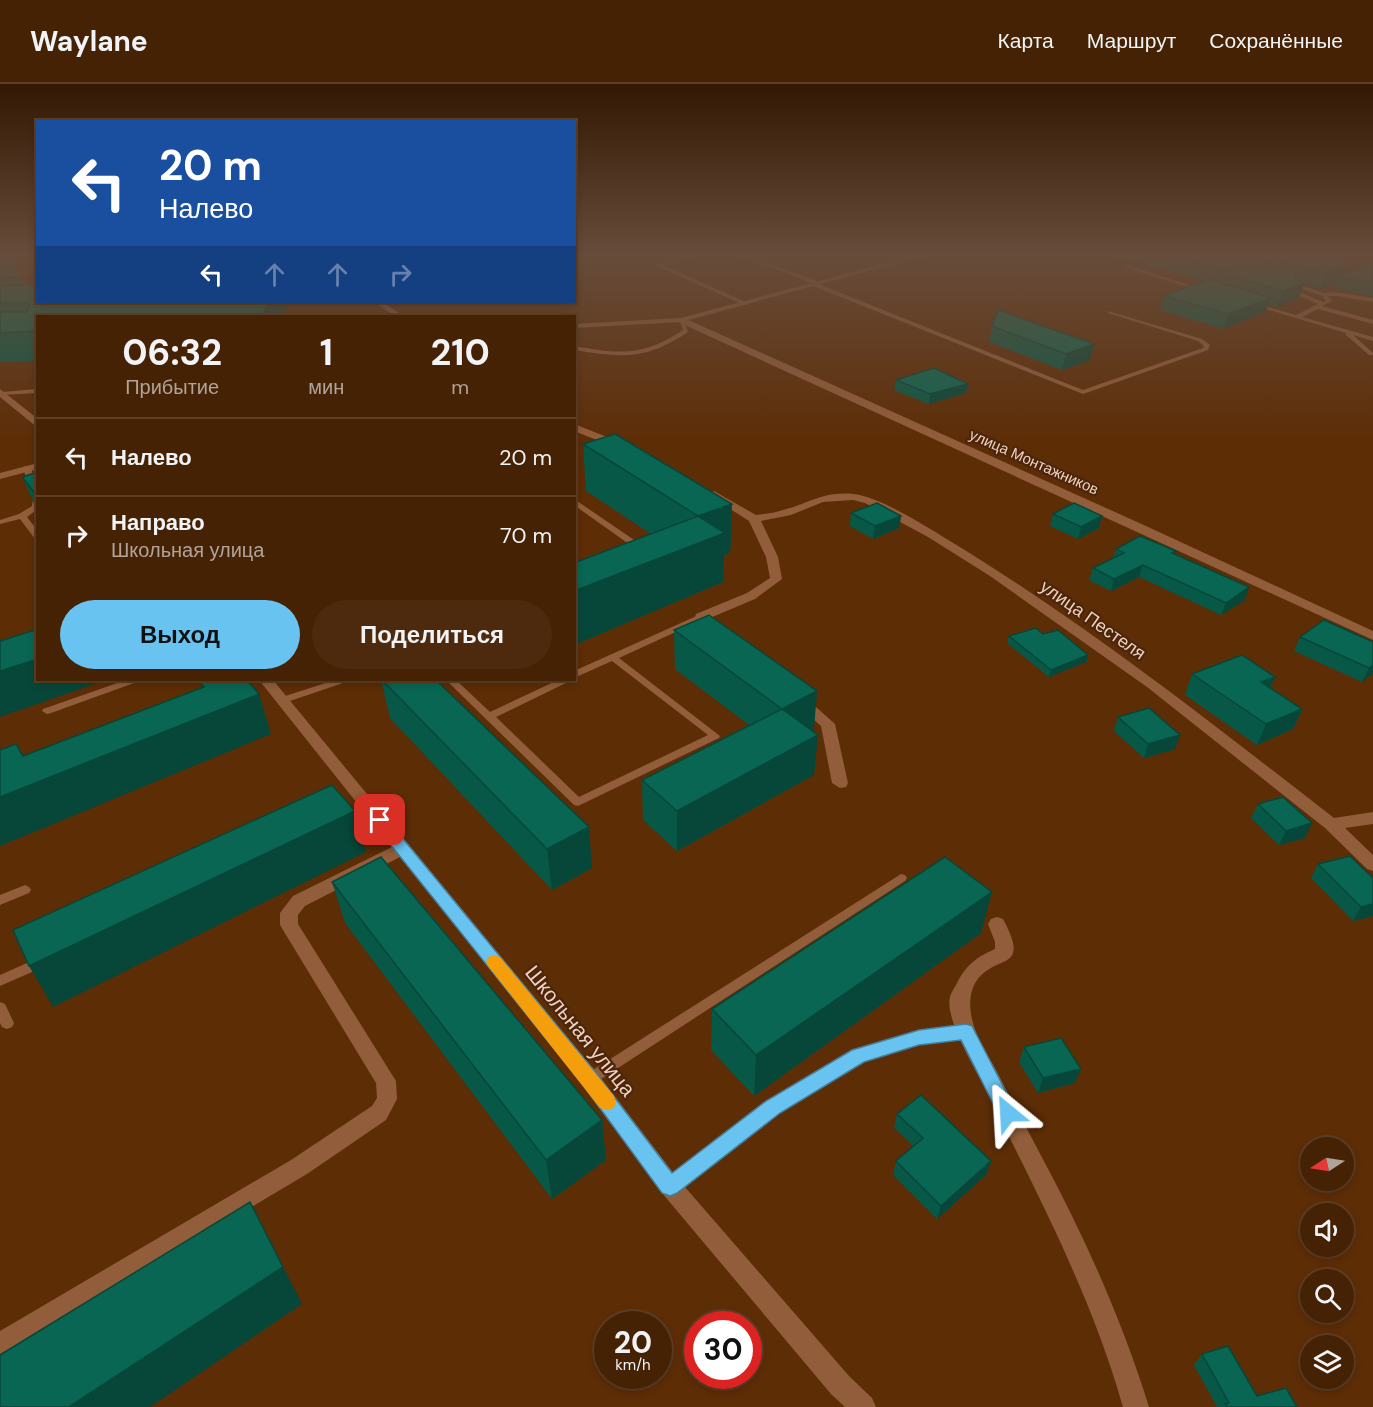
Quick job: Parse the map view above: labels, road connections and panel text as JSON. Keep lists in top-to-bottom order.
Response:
{
  "streets": {
    "street": ["улица Монтажников", "улица Пестеля", "Школьная улица"]
  },
  "north": "left",
  "page": {
    "header": "Waylane",
    "nav": ["Карта", "Маршрут", "Сохранённые"],
    "turn": ["20 m", "Налево"],
    "eta": [
      "06:32",
      "Прибытие",
      "1",
      "мин",
      "210",
      "m"
    ],
    "list": [
      {
        "name": "Налево",
        "value": "20 m"
      },
      {
        "name": "Направо",
        "note": "Школьная улица",
        "value": "70 m"
      }
    ],
    "buttons": ["Выход", "Поделиться"],
    "speed": "20 km/h",
    "limit": "30"
  }
}
